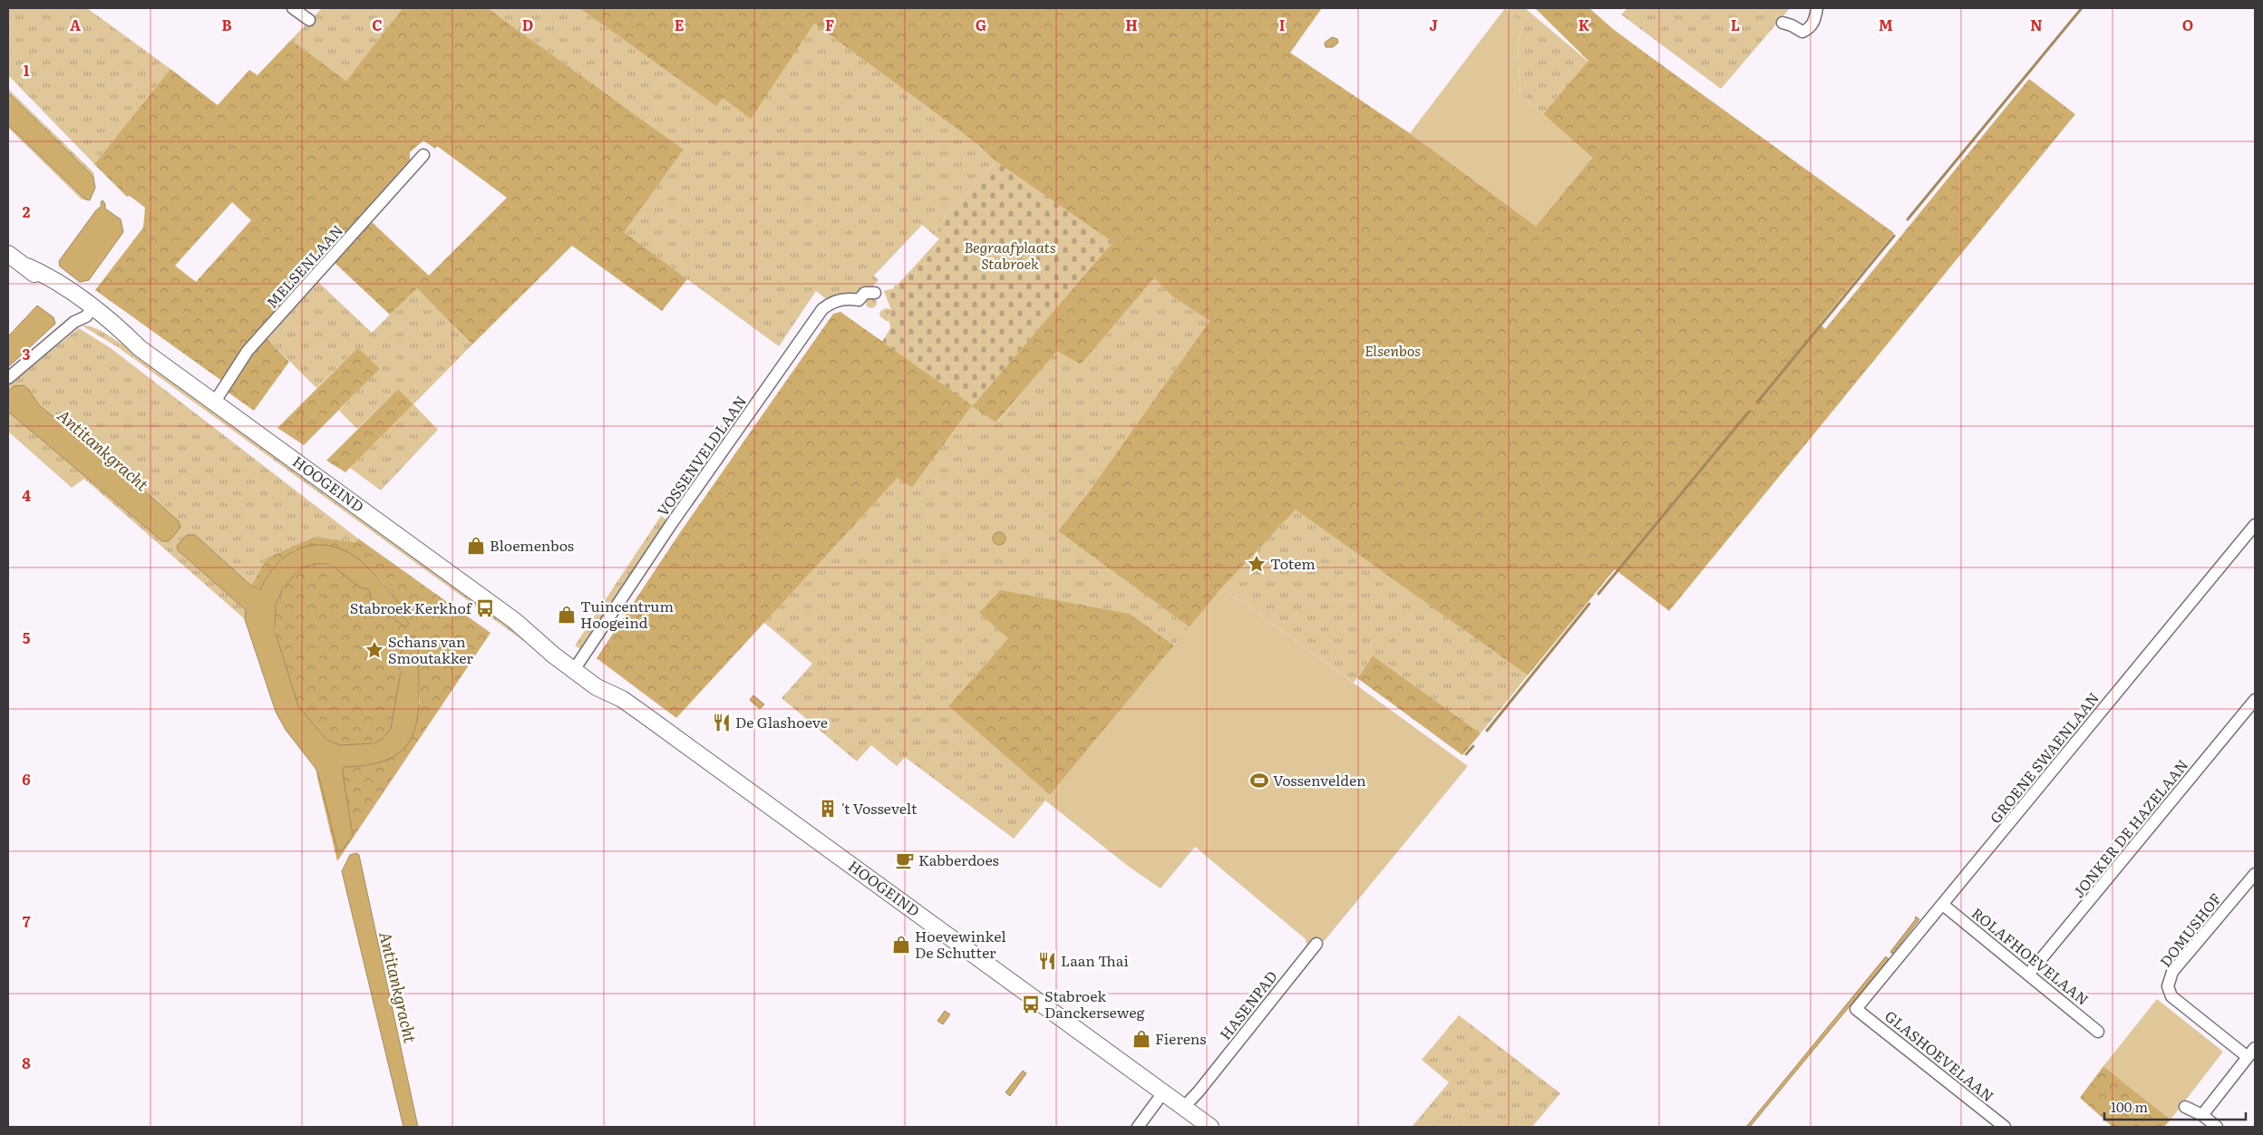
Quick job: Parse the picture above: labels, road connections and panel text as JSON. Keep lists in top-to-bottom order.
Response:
{
  "streets": {
    "main road": ["HOOGEIND"],
    "street": [
      "MELSENLAAN",
      "VOSSENVELDLAAN",
      "GROENE SWAENLAAN",
      "JONKER DE HAZELAAN",
      "DOMUSHOF",
      "ROLAFHOEVELAAN",
      "HASENPAD",
      "GLASHOEVELAAN"
    ]
  },
  "crossings": [
    ["MELSENLAAN", "HOOGEIND"],
    ["VOSSENVELDLAAN", "HOOGEIND"],
    ["HOOGEIND", "HASENPAD"],
    ["GROENE SWAENLAAN", "ROLAFHOEVELAAN"],
    ["GROENE SWAENLAAN", "GLASHOEVELAAN"],
    ["JONKER DE HAZELAAN", "ROLAFHOEVELAAN"]
  ],
  "water": ["Antitankgracht"],
  "parks": ["Begraafplaats Stabroek", "Elsenbos"],
  "places": {
    "shop": [
      "Bloemenbos",
      "Tuincentrum Hoogeind",
      "Hoevewinkel De Schutter",
      "Fierens"
    ],
    "place": ["Totem", "Schans van Smoutakker"],
    "bus stop": ["Stabroek Kerkhof", "Stabroek Danckerseweg"],
    "restaurant": ["De Glashoeve", "Laan Thai"],
    "sports": ["Vossenvelden"],
    "building": ["'t Vossevelt"],
    "cafe": ["Kabberdoes"]
  },
  "scale_bar": "100 m",
  "grid": {
    "columns": [
      "A",
      "B",
      "C",
      "D",
      "E",
      "F",
      "G",
      "H",
      "I",
      "J",
      "K",
      "L",
      "M",
      "N",
      "O"
    ],
    "rows": [
      "1",
      "2",
      "3",
      "4",
      "5",
      "6",
      "7",
      "8"
    ]
  }
}
